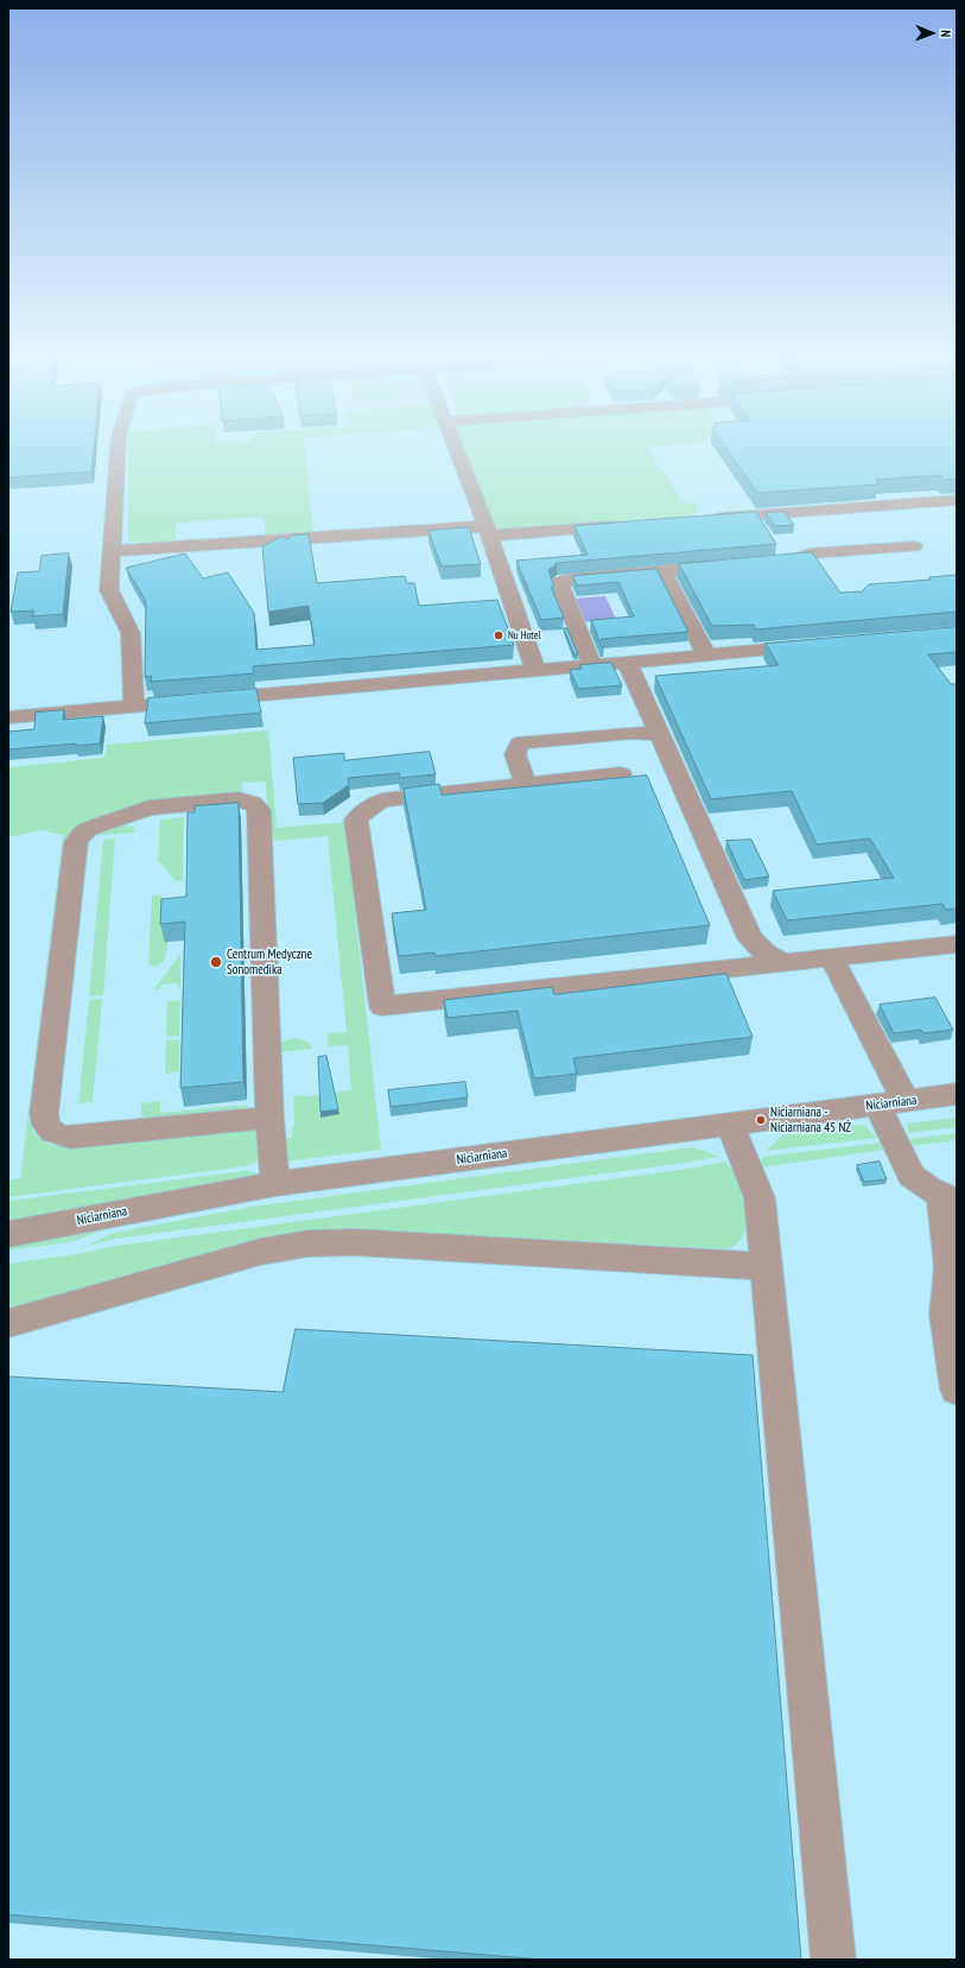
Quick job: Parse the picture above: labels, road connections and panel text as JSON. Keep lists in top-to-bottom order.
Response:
{
  "streets": {
    "street": ["Niciarniana"]
  },
  "places": ["Nu Hotel", "Centrum Medyczne Sonomedika", "Niciarniana - Niciarniana 45 NŻ"],
  "north": "right"
}
